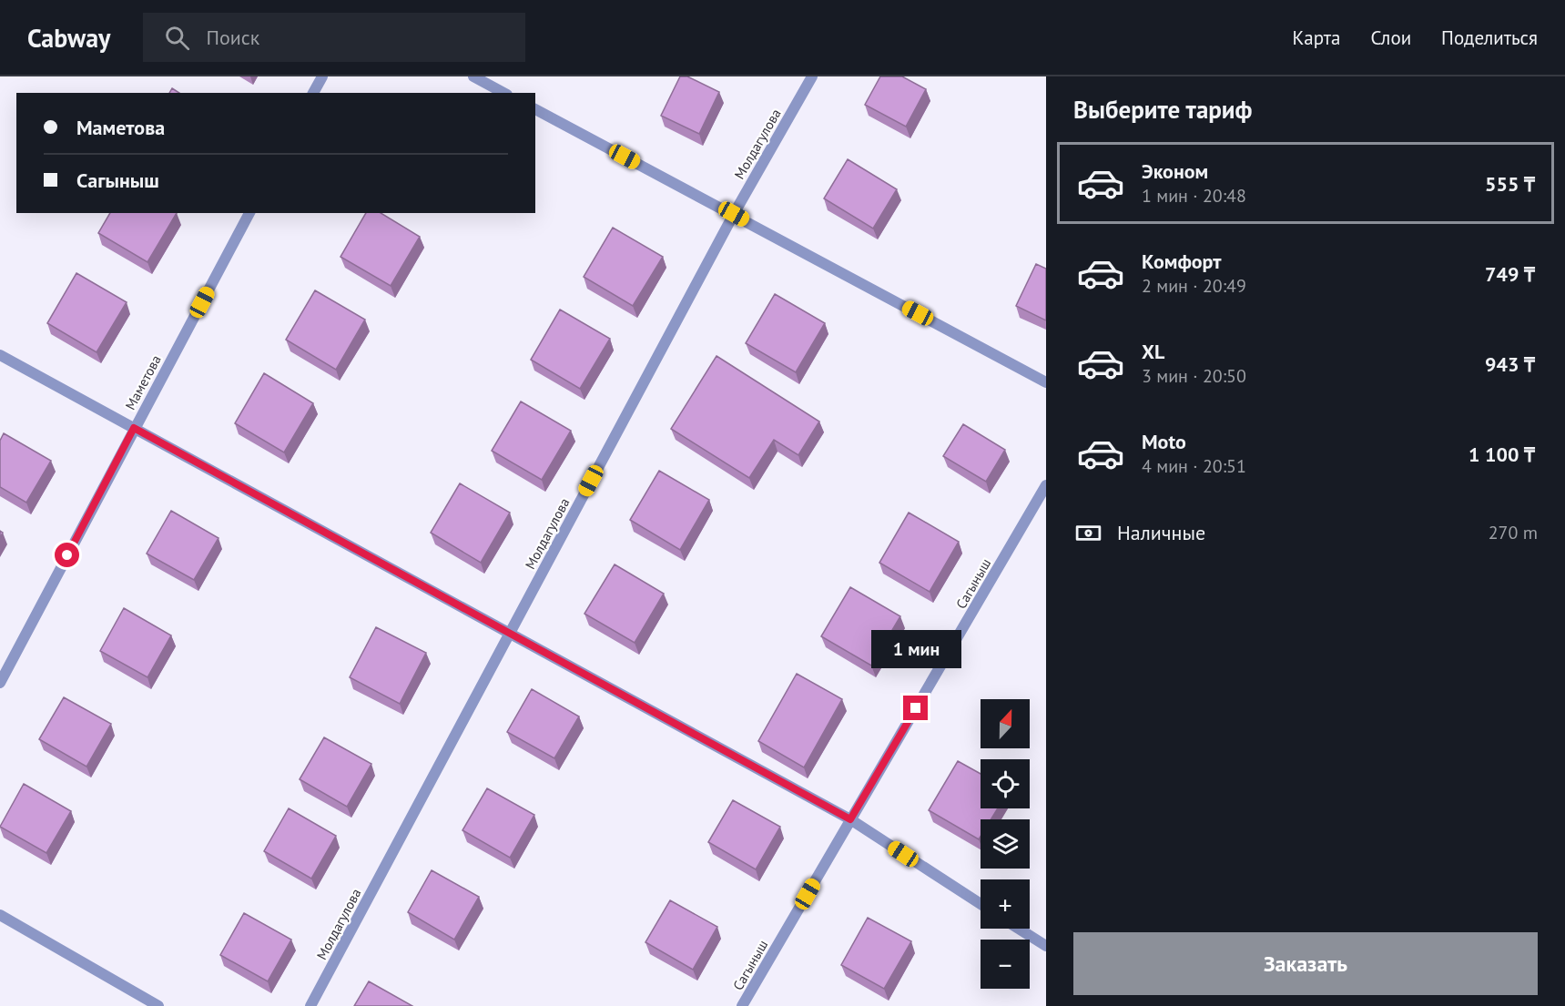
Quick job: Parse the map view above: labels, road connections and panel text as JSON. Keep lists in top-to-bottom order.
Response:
{
  "streets": {
    "street": ["Молдагулова", "Маметова", "Сагыныш"]
  },
  "north": "top",
  "page": {
    "header": "Cabway",
    "search": "Поиск",
    "nav": ["Карта", "Слои", "Поделиться"],
    "heading": "Выберите тариф",
    "banner": ["Маметова", "Сагыныш"],
    "list": [
      {
        "name": "Эконом",
        "note": "1 мин · 20:48",
        "value": "555 ₸"
      },
      {
        "name": "Комфорт",
        "note": "2 мин · 20:49",
        "value": "749 ₸"
      },
      {
        "name": "XL",
        "note": "3 мин · 20:50",
        "value": "943 ₸"
      },
      {
        "name": "Moto",
        "note": "4 мин · 20:51",
        "value": "1 100 ₸"
      }
    ],
    "pay": ["Наличные", "270 m"],
    "bubble": "1 мин",
    "map_buttons": ["+", "−"],
    "buttons": "Заказать"
  }
}
